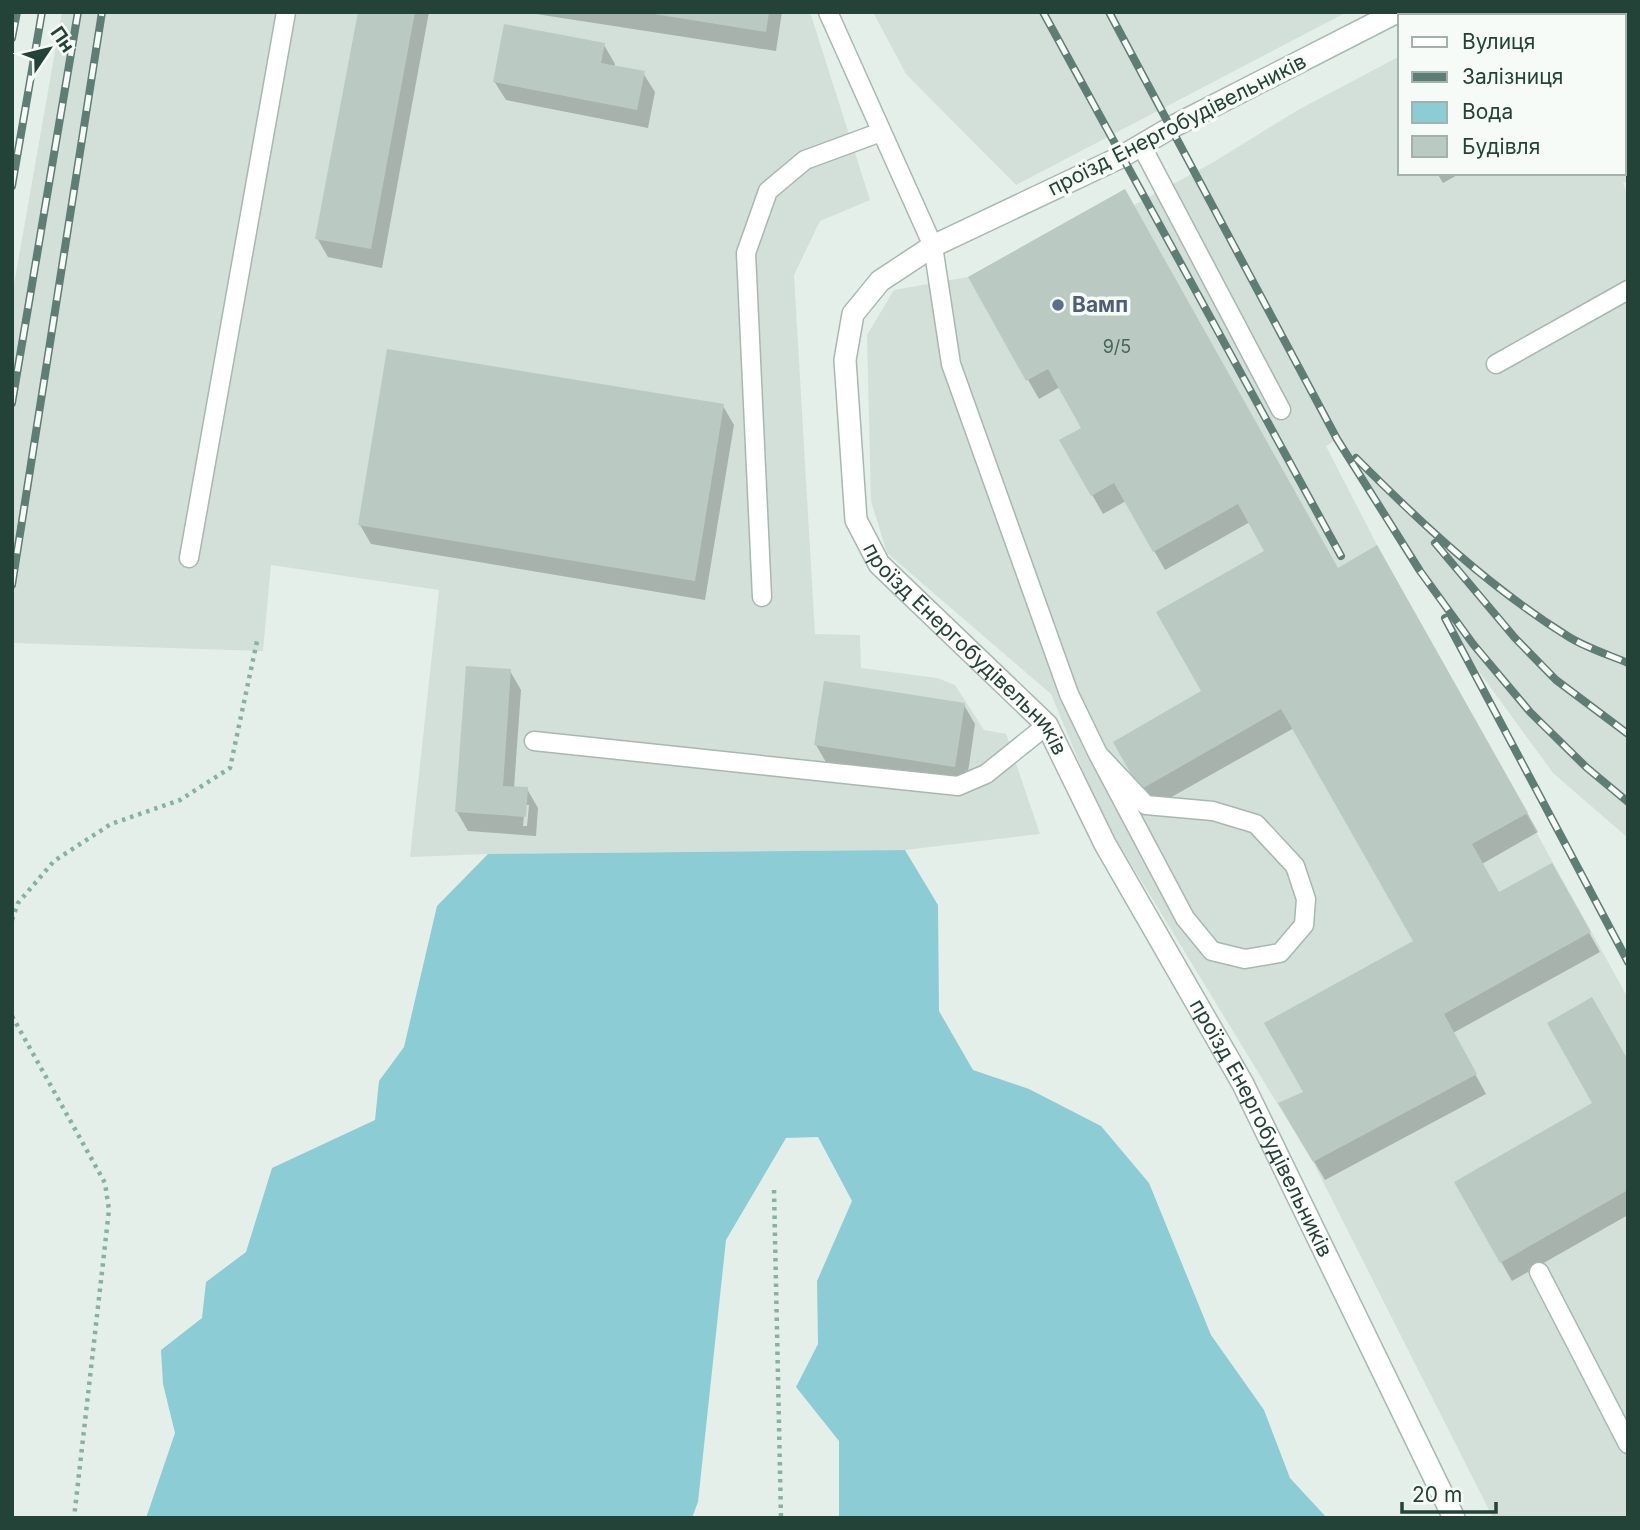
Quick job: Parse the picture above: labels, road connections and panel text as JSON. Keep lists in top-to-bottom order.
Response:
{
  "streets": {
    "street": ["проїзд Енергобудівельників"]
  },
  "places": ["Вамп"],
  "house_numbers": ["9/5"],
  "legend": [
    "Вулиця",
    "Залізниця",
    "Вода",
    "Будівля"
  ],
  "scale_bar": "20 m",
  "north": "top right"
}
